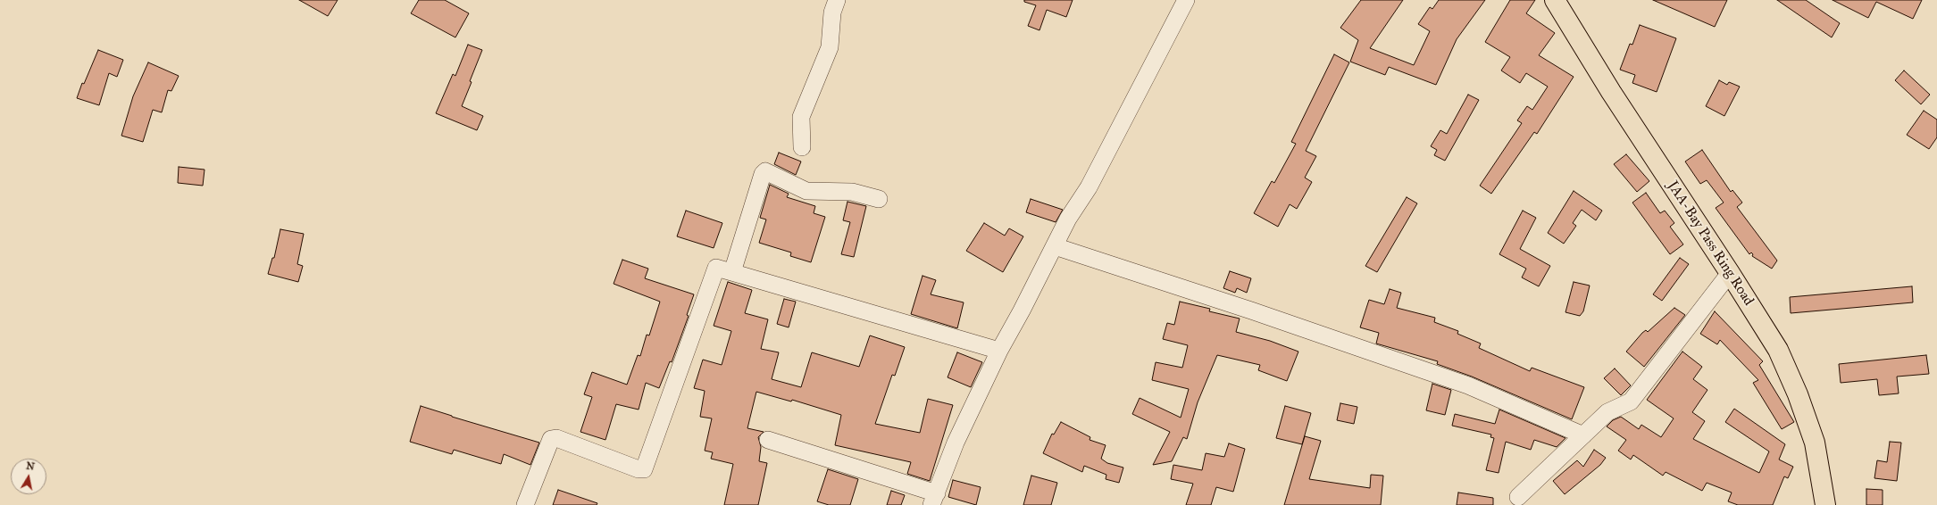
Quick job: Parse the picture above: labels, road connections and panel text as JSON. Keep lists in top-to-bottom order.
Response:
{
  "streets": {
    "highway": ["JAA-Bay Pass Ring Road"]
  },
  "north": "top"
}
